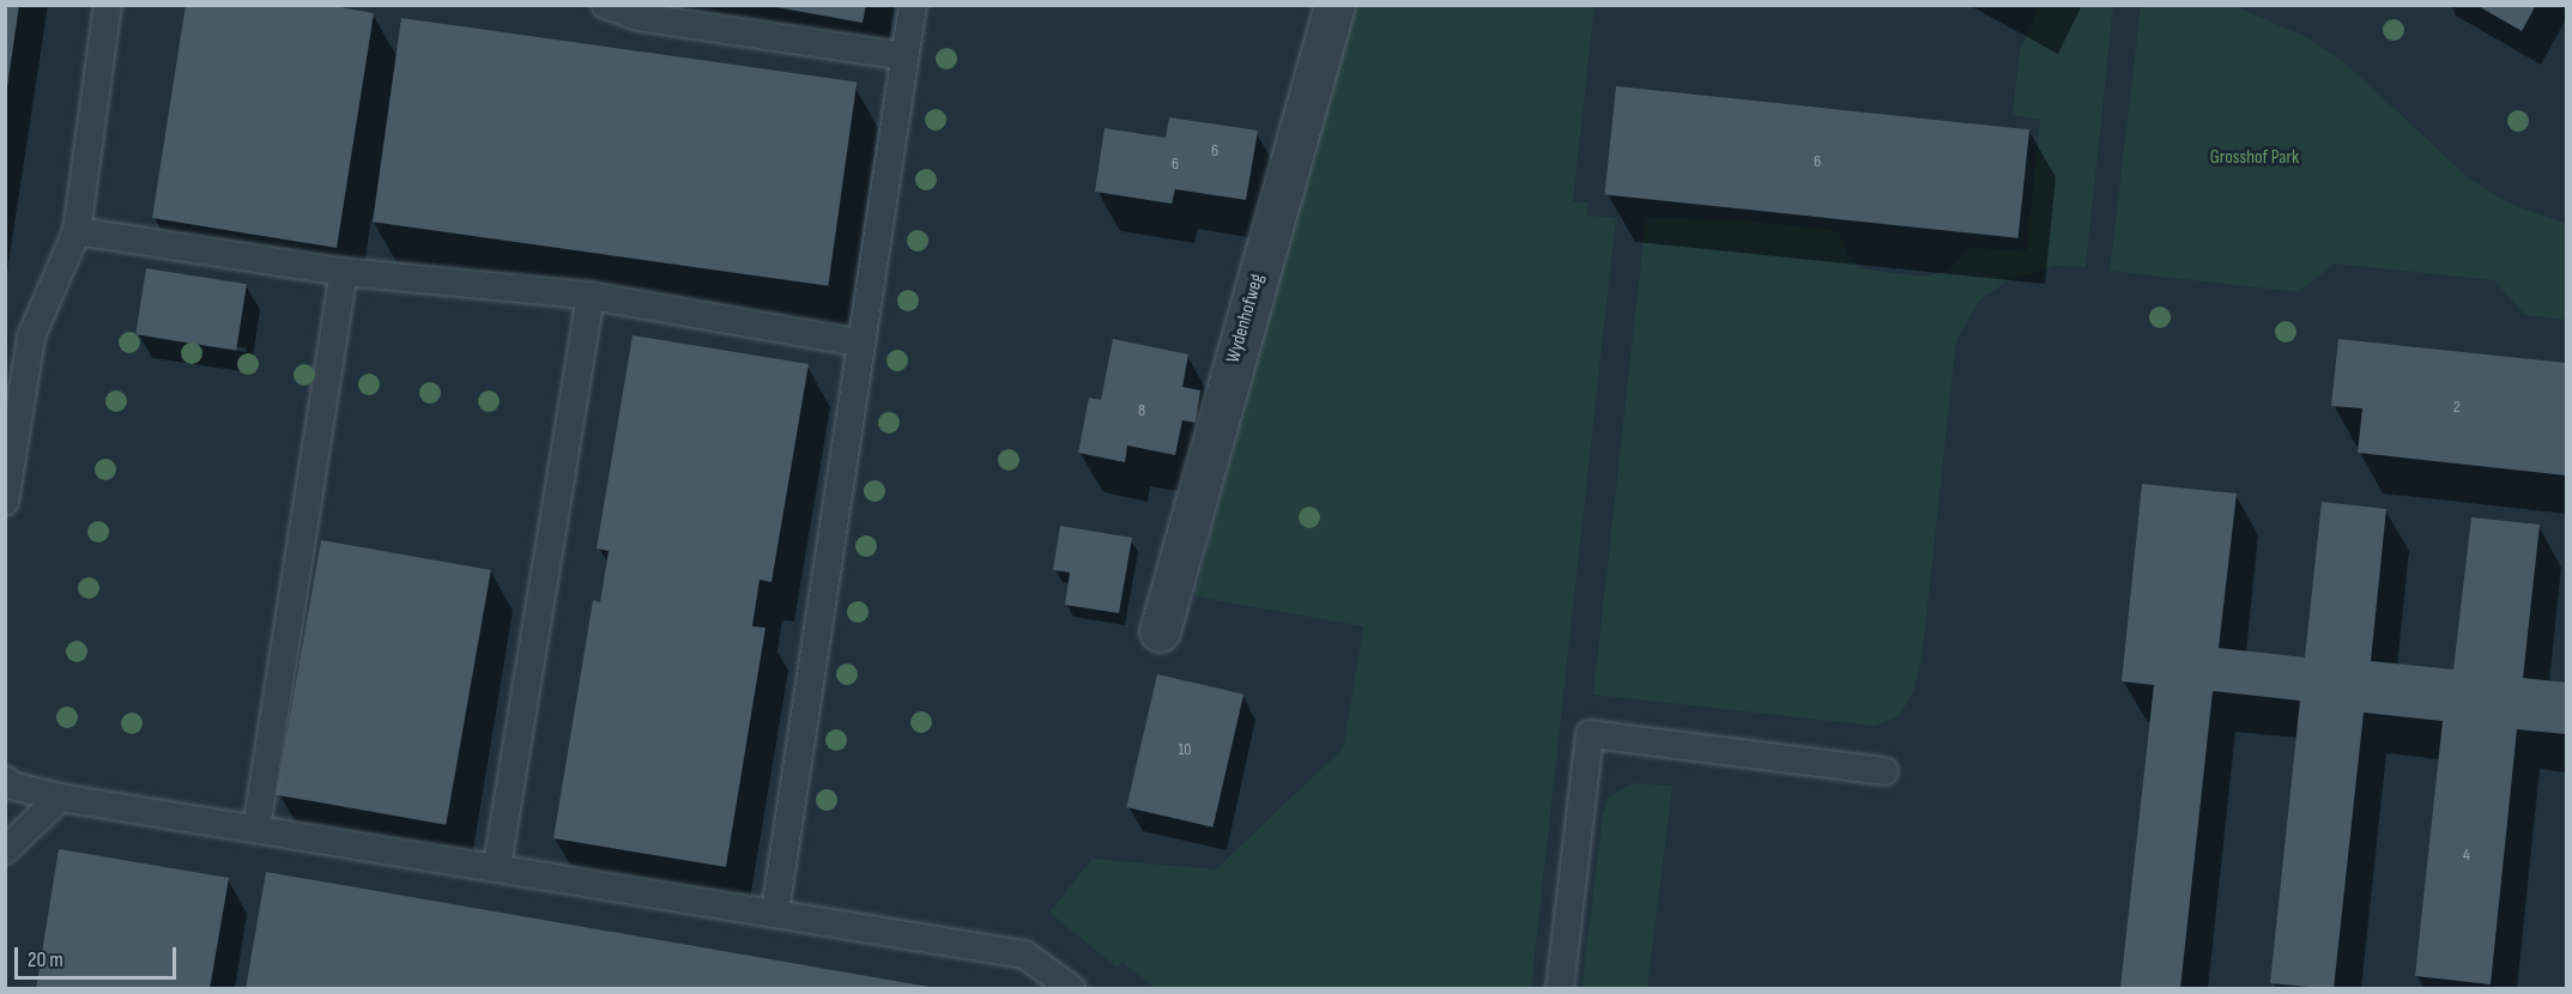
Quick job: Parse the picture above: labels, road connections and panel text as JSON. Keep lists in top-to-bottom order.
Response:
{
  "streets": {
    "street": ["Wydenhofweg"]
  },
  "parks": ["Grosshof Park"],
  "house_numbers": [
    "6",
    "6",
    "6",
    "2",
    "8",
    "10",
    "4"
  ],
  "scale_bar": "20 m"
}
